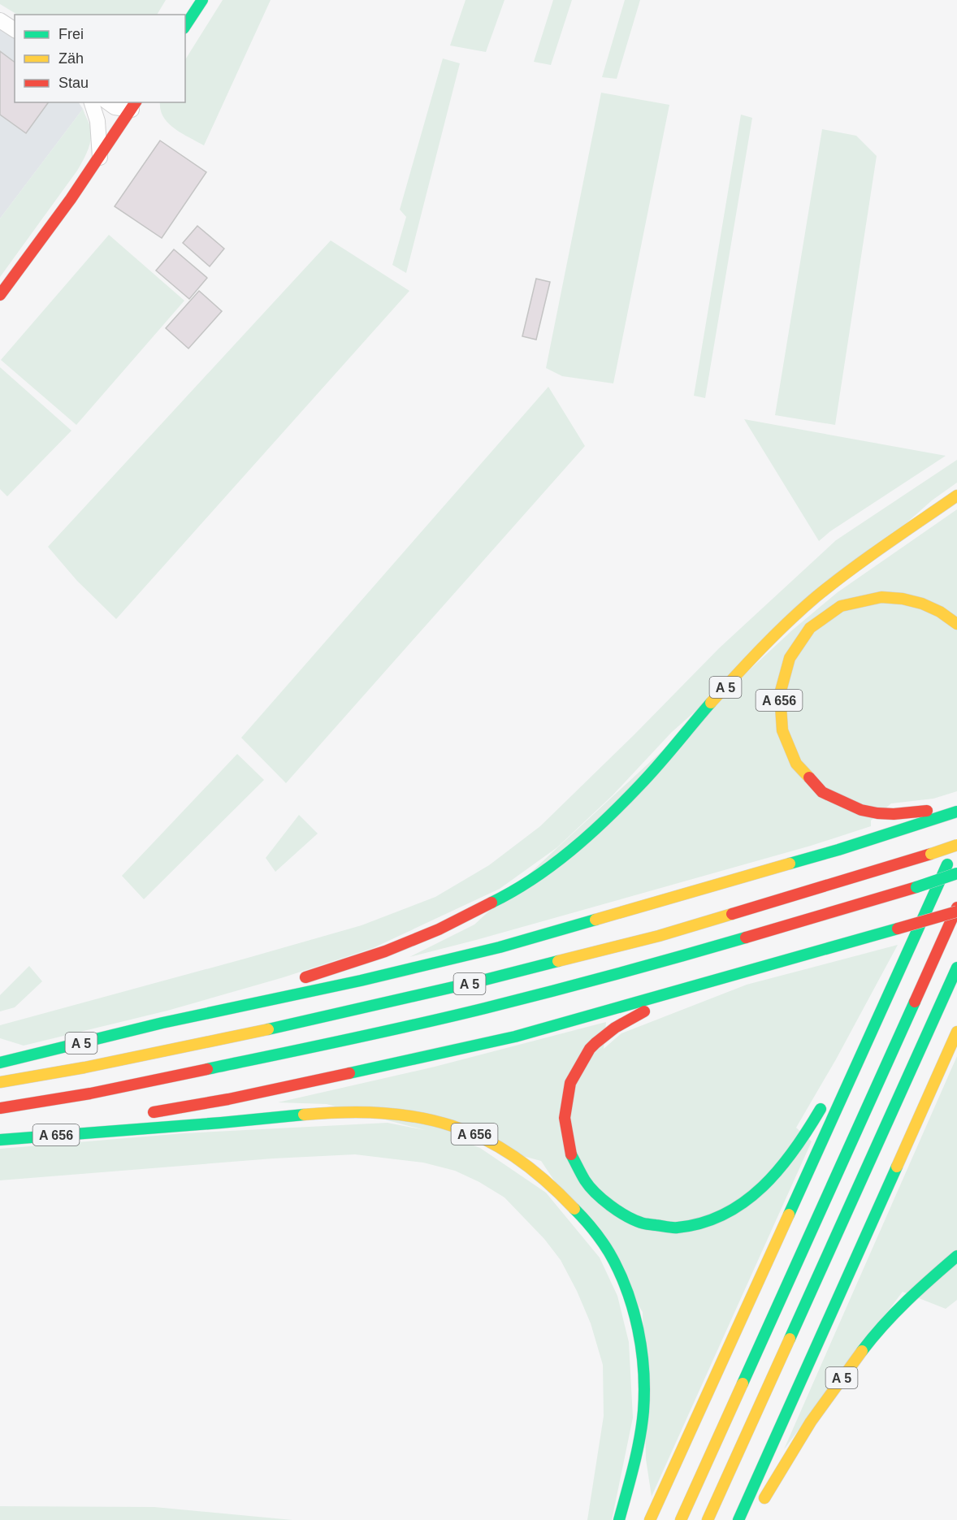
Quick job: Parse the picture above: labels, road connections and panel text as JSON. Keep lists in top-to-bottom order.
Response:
{
  "streets": {
    "main road": ["A 5", "A 656"]
  },
  "crossings": [
    ["A 5", "A 656"]
  ],
  "legend": ["Frei", "Zäh", "Stau"]
}
